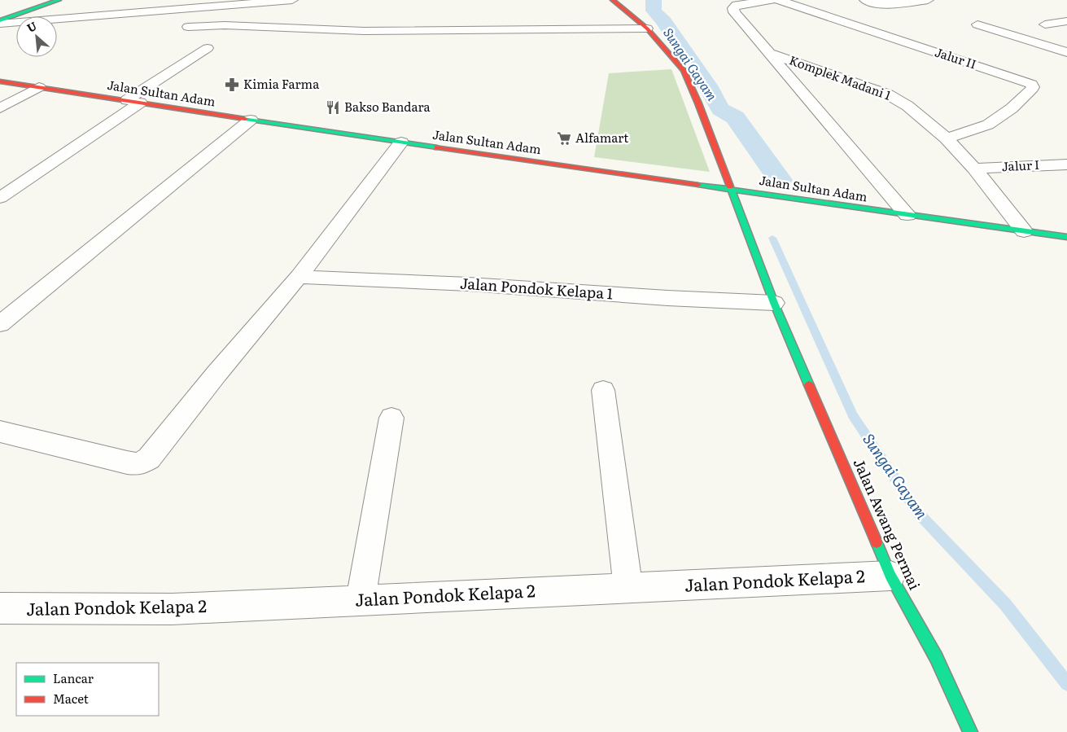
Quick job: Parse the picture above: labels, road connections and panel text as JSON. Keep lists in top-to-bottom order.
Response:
{
  "streets": {
    "main road": ["Jalan Sultan Adam", "Jalan Awang Permai"],
    "street": [
      "Jalur II",
      "Komplek Madani 1",
      "Jalur I",
      "Jalan Pondok Kelapa 1",
      "Jalan Pondok Kelapa 2"
    ]
  },
  "crossings": [
    ["Jalur II", "Komplek Madani 1"],
    ["Komplek Madani 1", "Jalan Sultan Adam"],
    ["Komplek Madani 1", "Jalur I"],
    ["Jalan Sultan Adam", "Jalan Awang Permai"],
    ["Jalan Pondok Kelapa 1", "Jalan Awang Permai"],
    ["Jalan Awang Permai", "Jalan Pondok Kelapa 2"]
  ],
  "water": ["Sungai Gayam"],
  "places": {
    "pharmacy": ["Kimia Farma"],
    "restaurant": ["Bakso Bandara"],
    "supermarket": ["Alfamart"]
  },
  "legend": ["Lancar", "Macet"],
  "north": "top left"
}
